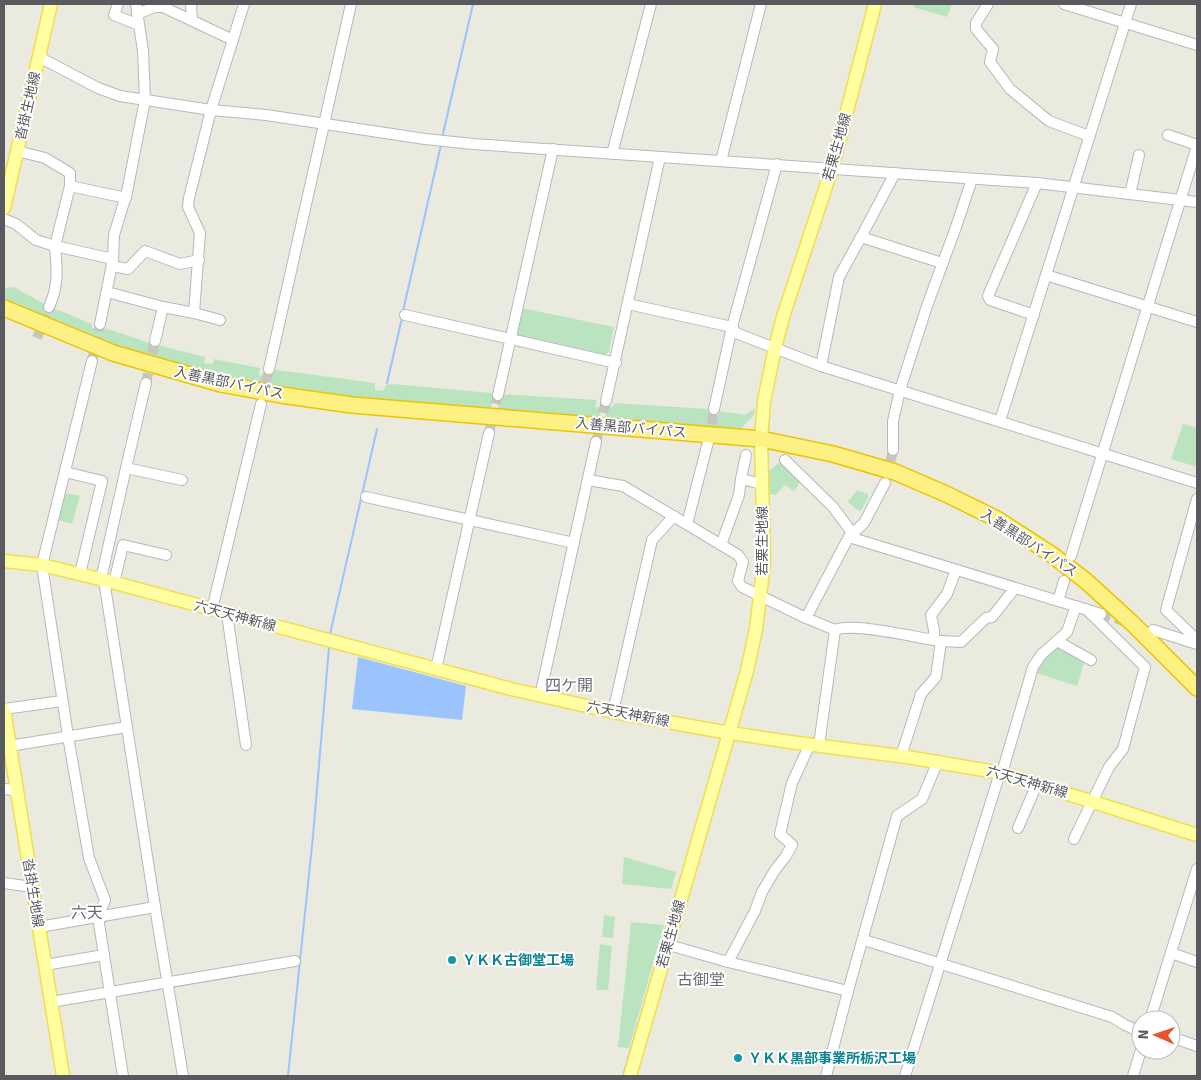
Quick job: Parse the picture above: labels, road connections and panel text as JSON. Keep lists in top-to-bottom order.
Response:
{
  "streets": {
    "highway": ["入善黒部バイパス"],
    "main road": ["沓掛生地線", "若栗生地線", "六天天神新線"]
  },
  "crossings": [
    ["若栗生地線", "入善黒部バイパス"],
    ["若栗生地線", "六天天神新線"]
  ],
  "districts": ["四ケ開", "六天", "古御堂"],
  "places": ["ＹＫＫ古御堂工場", "ＹＫＫ黒部事業所栃沢工場"],
  "north": "left"
}
